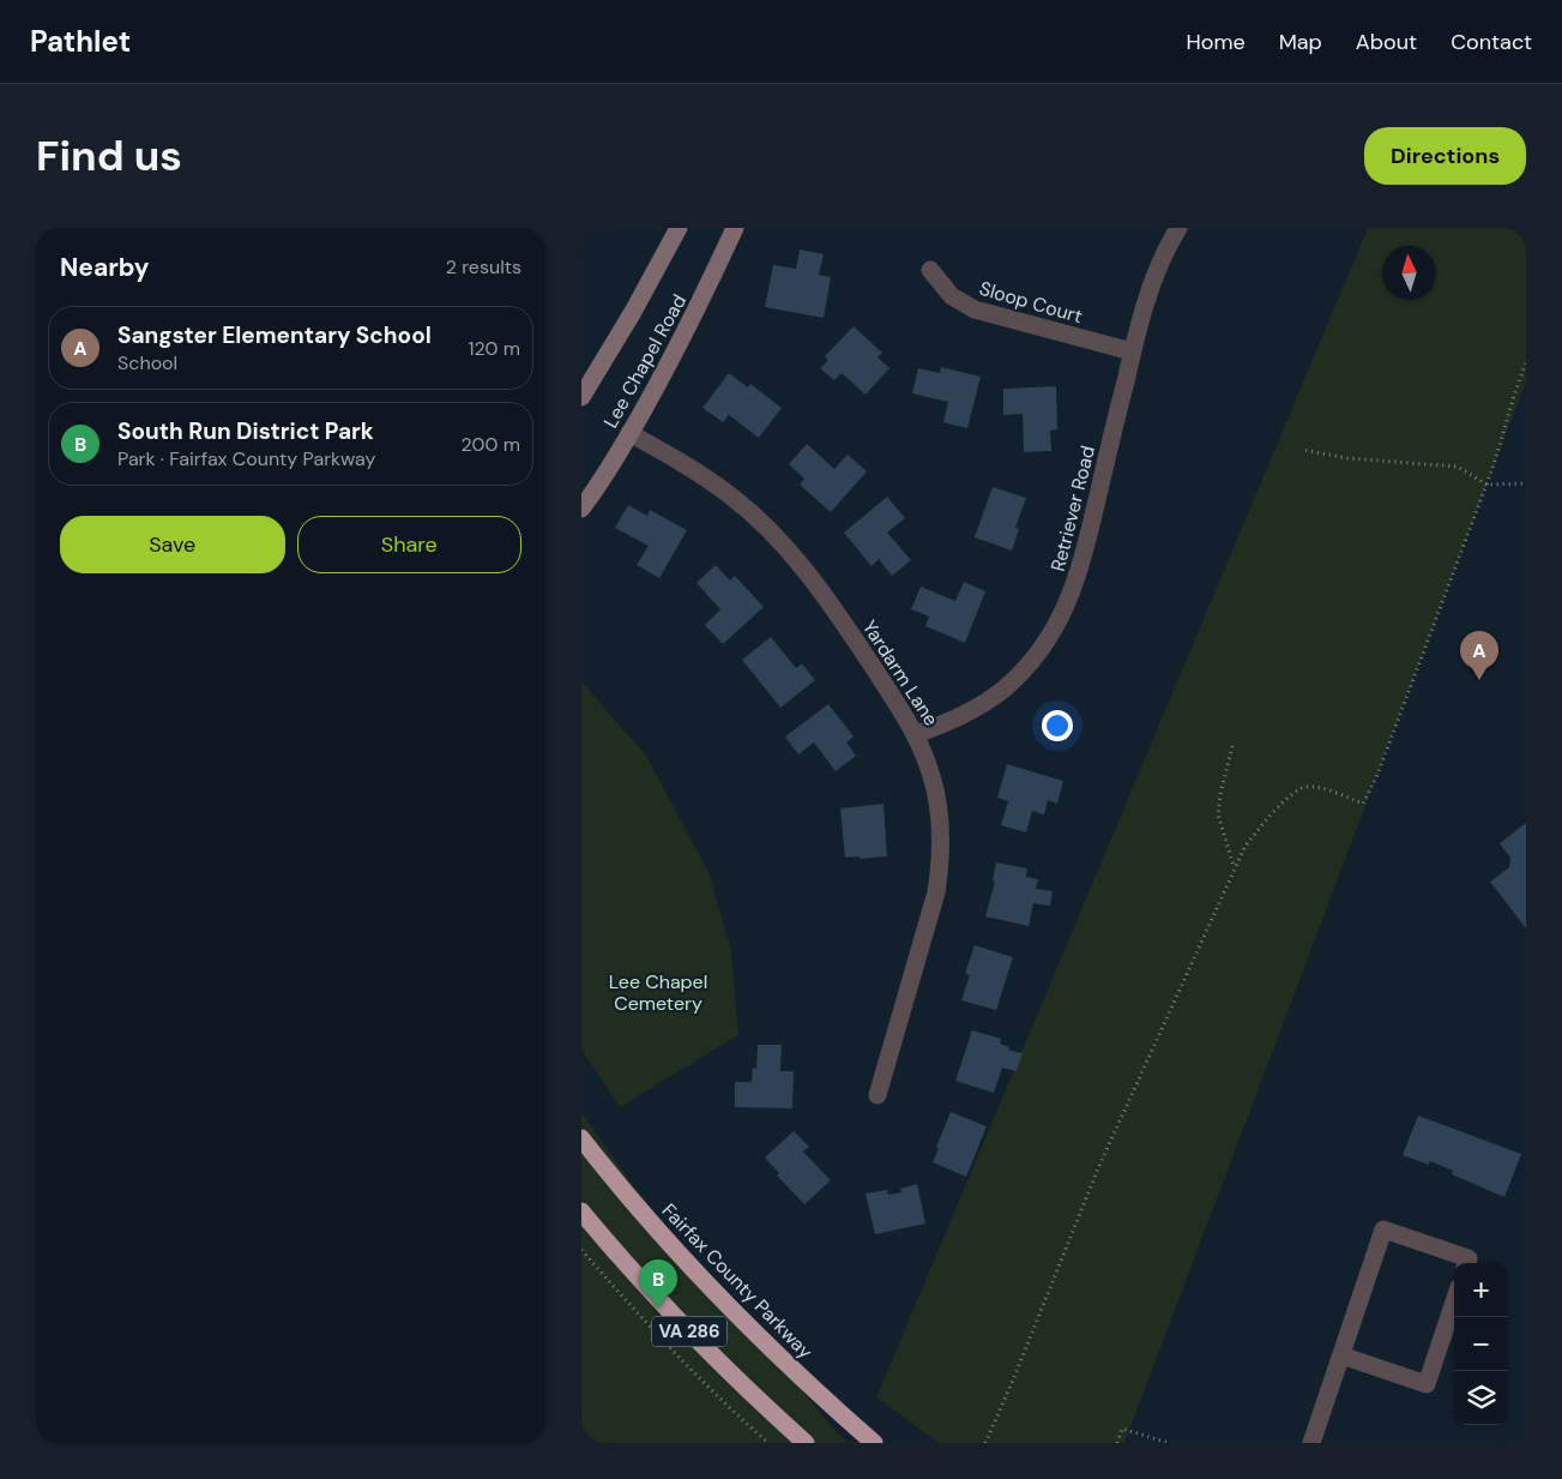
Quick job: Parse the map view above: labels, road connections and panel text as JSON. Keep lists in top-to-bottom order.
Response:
{
  "streets": {
    "highway": ["Fairfax County Parkway", "VA 286"],
    "main road": ["Lee Chapel Road"],
    "street": ["Sloop Court", "Retriever Road", "Yardarm Lane"]
  },
  "crossings": [
    ["Sloop Court", "Retriever Road"],
    ["Lee Chapel Road", "Yardarm Lane"],
    ["Retriever Road", "Yardarm Lane"]
  ],
  "parks": ["Lee Chapel Cemetery"],
  "north": "top",
  "page": {
    "header": "Pathlet",
    "nav": [
      "Home",
      "Map",
      "About",
      "Contact"
    ],
    "buttons": [
      "Directions",
      ["Save", "Share"]
    ],
    "title": "Find us",
    "heading": ["Nearby", "2 results"],
    "list": [
      {
        "mark": "A",
        "name": "Sangster Elementary School",
        "note": "School",
        "value": "120 m"
      },
      {
        "mark": "B",
        "name": "South Run District Park",
        "note": "Park · Fairfax County Parkway",
        "value": "200 m"
      }
    ],
    "pins": ["A", "B"],
    "map_buttons": ["+", "−"]
  }
}
